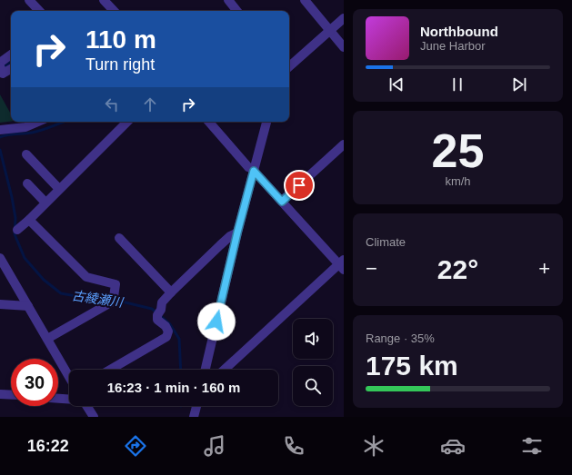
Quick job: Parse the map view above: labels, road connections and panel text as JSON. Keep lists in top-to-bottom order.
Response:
{
  "water": ["古綾瀬川"],
  "page": {
    "turn": ["110 m", "Turn right"],
    "song": ["Northbound", "June Harbor"],
    "tile": [
      ["25", "km/h"],
      "Climate",
      ["Range · 35%", "175 km"]
    ],
    "heat": ["−", "22°", "+"],
    "limit": "30",
    "trip": "16:23 · 1 min · 160 m",
    "tabs": "16:22"
  }
}
